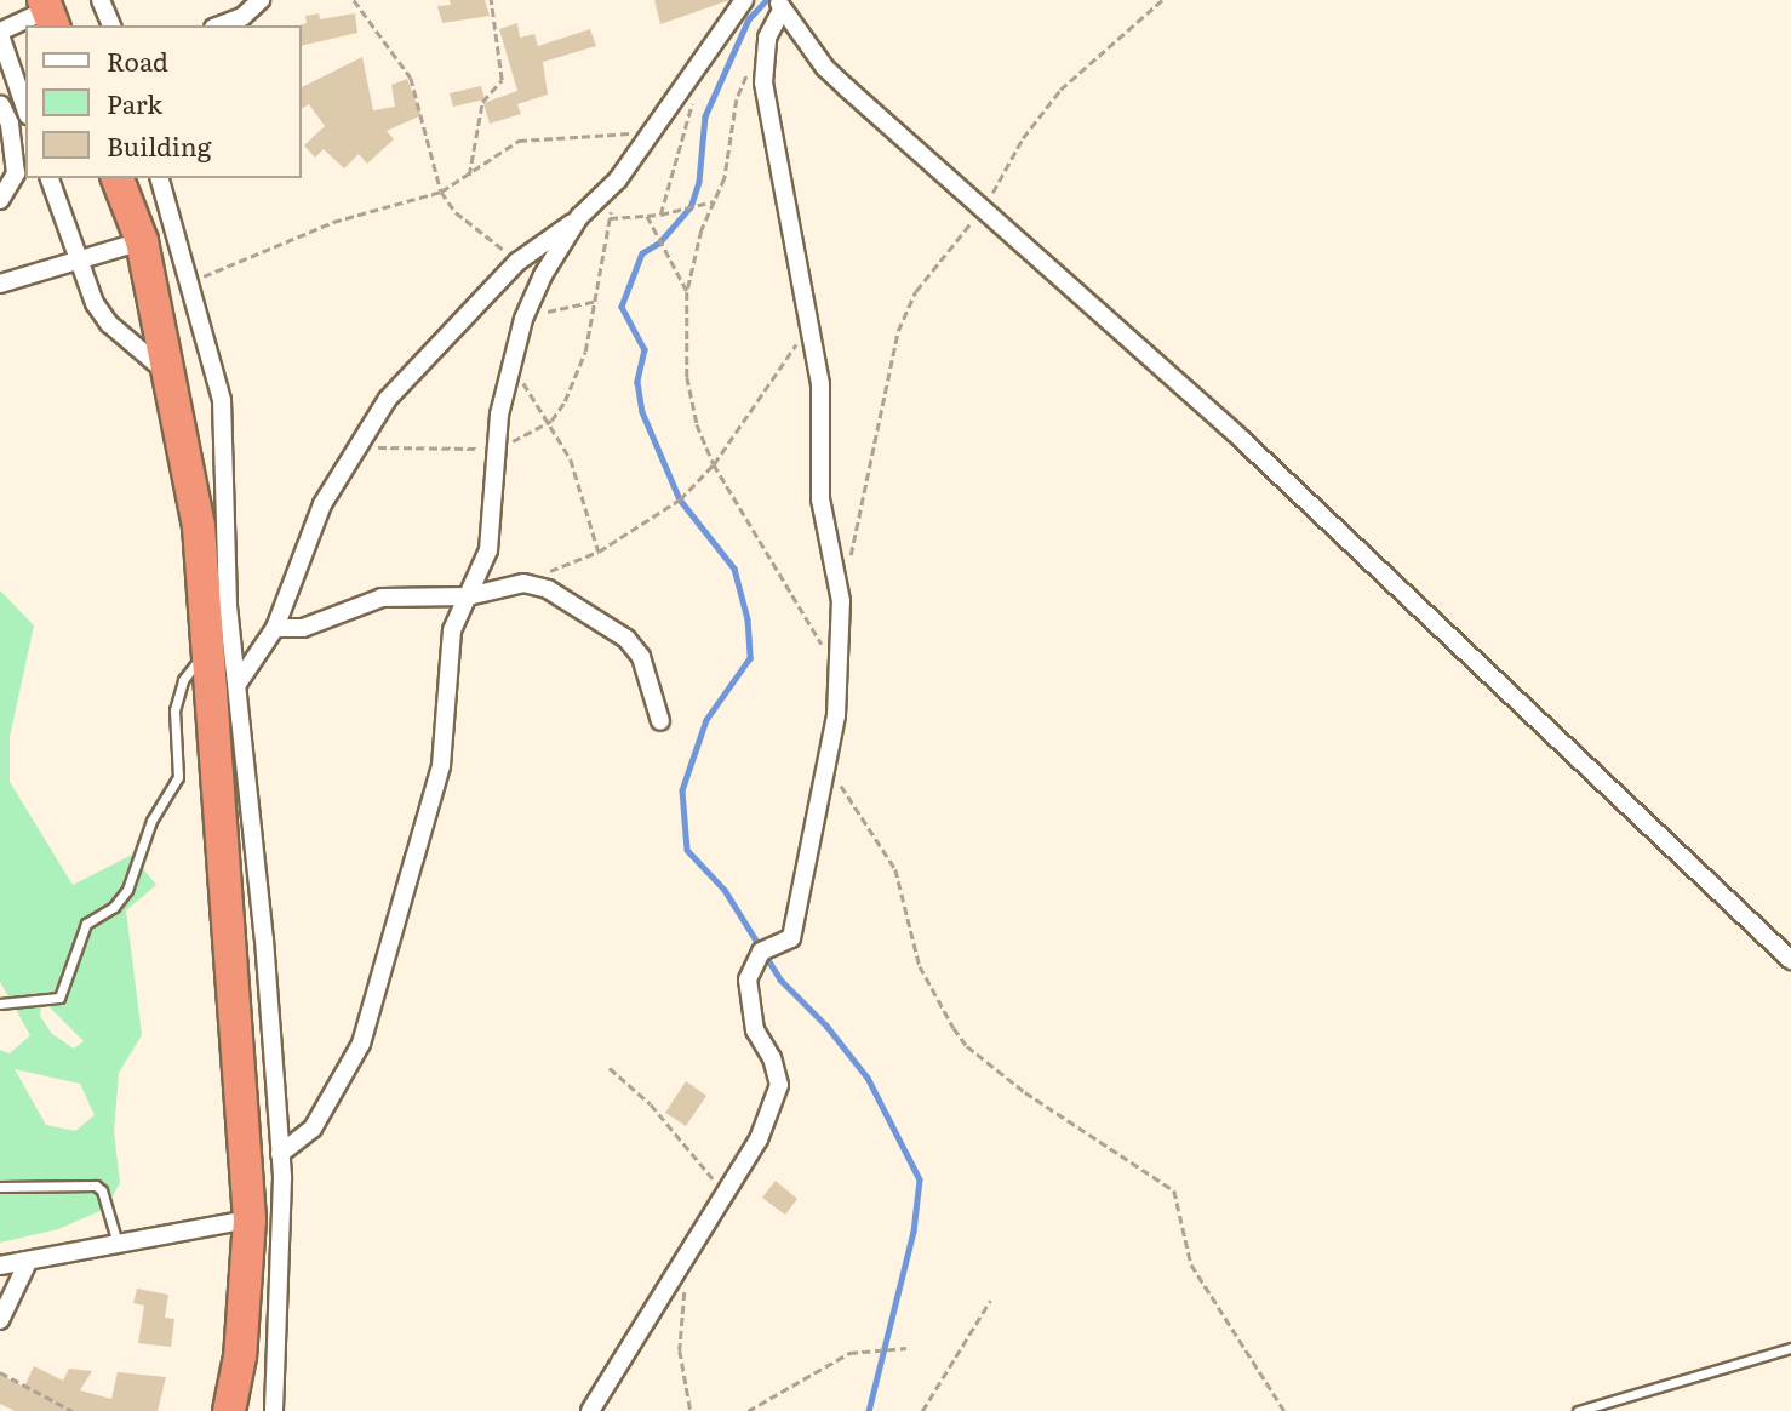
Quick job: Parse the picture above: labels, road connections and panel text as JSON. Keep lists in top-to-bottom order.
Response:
{
  "legend": ["Road", "Park", "Building"]
}
